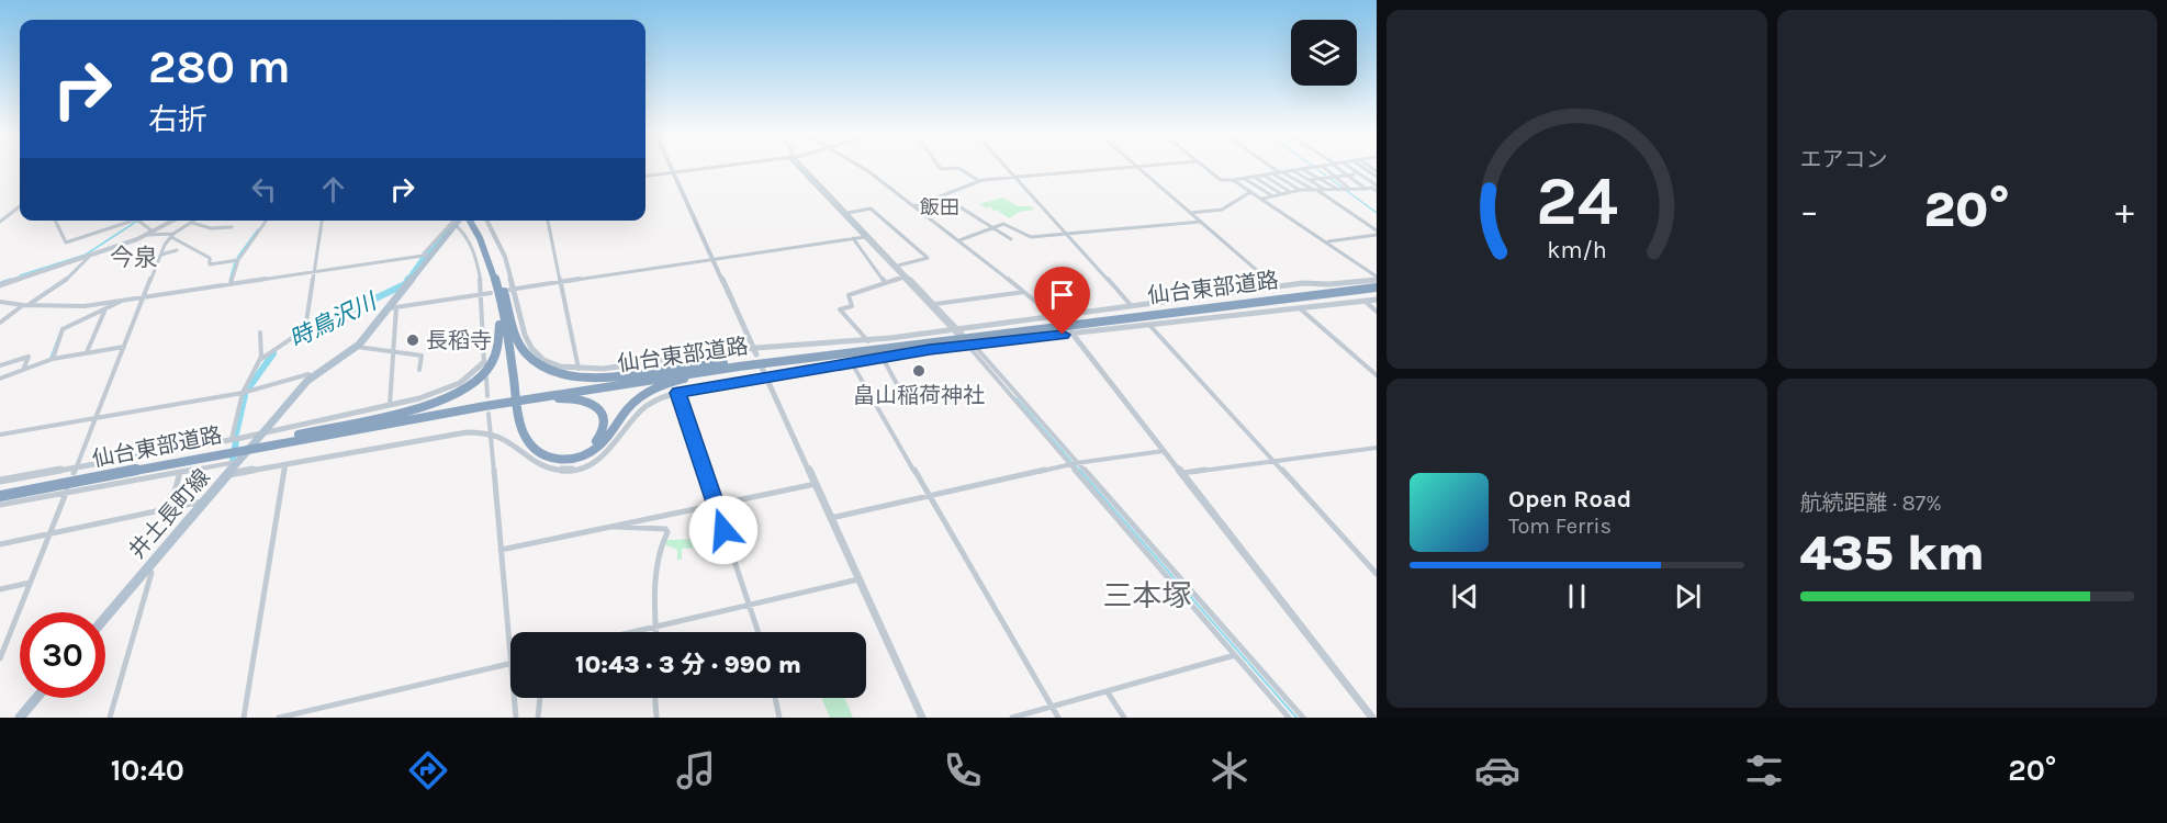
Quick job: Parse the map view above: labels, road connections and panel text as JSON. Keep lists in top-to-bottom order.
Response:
{
  "streets": {
    "highway": ["仙台東部道路"],
    "main road": ["井土長町線"]
  },
  "crossings": [
    ["仙台東部道路", "井土長町線"]
  ],
  "districts": ["飯田", "今泉", "三本塚"],
  "water": ["時鳥沢川"],
  "places": ["長稻寺", "畠山稲荷神社"],
  "page": {
    "tile": [
      "エアコン",
      ["航続距離 · 87%", "435 km"]
    ],
    "turn": ["280 m", "右折"],
    "heat": ["−", "20°", "+"],
    "song": ["Open Road", "Tom Ferris"],
    "limit": "30",
    "trip": "10:43 · 3 分 · 990 m",
    "tabs": ["10:40", "20°"],
    "gauge": ["24", "km/h"]
  }
}
